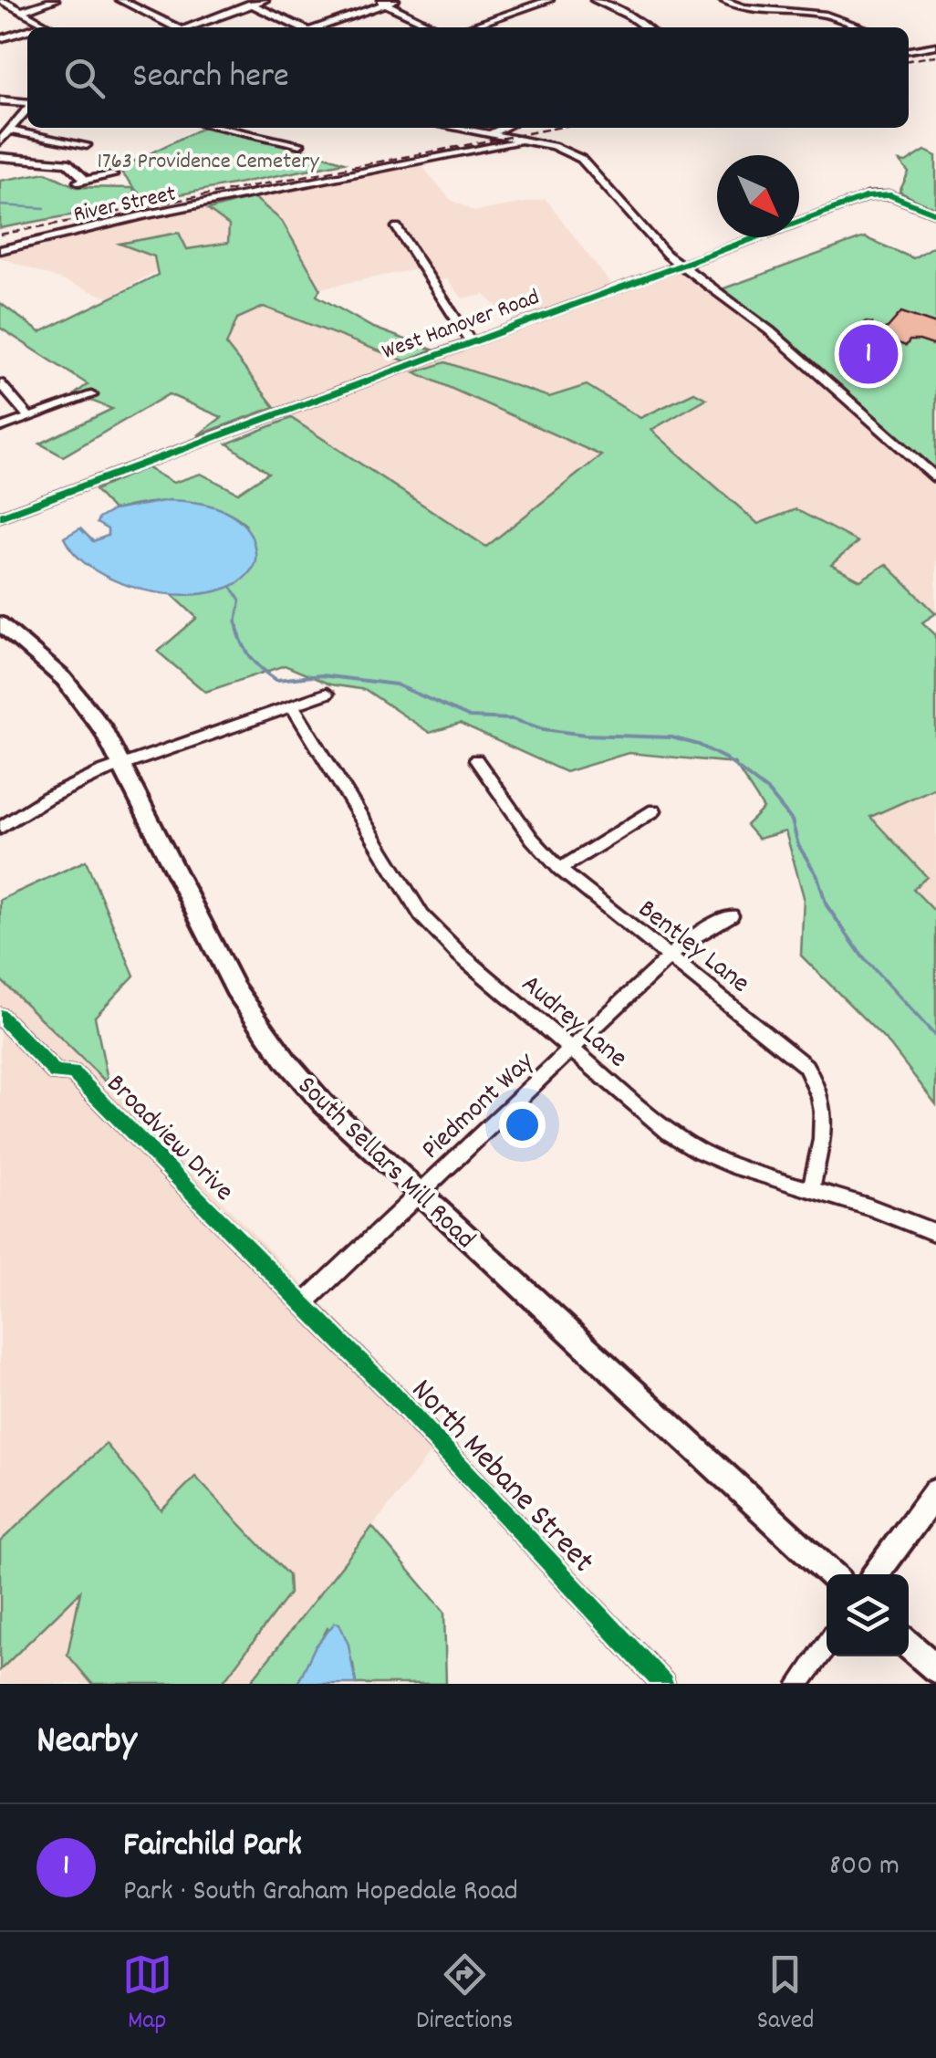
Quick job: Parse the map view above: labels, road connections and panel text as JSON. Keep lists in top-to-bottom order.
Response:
{
  "streets": {
    "main road": ["South Sellars Mill Road"],
    "street": [
      "River Street",
      "West Hanover Road",
      "Bentley Lane",
      "Audrey Lane",
      "Piedmont Way",
      "Broadview Drive",
      "North Mebane Street"
    ]
  },
  "crossings": [
    ["Bentley Lane", "Audrey Lane"],
    ["Bentley Lane", "Piedmont Way"],
    ["Audrey Lane", "Piedmont Way"],
    ["Piedmont Way", "Broadview Drive"],
    ["Piedmont Way", "South Sellars Mill Road"],
    ["Piedmont Way", "North Mebane Street"],
    ["Broadview Drive", "North Mebane Street"]
  ],
  "parks": ["1763 Providence Cemetery"],
  "north": "bottom right",
  "page": {
    "search": "Search here",
    "pins": "1",
    "heading": "Nearby",
    "list": [
      {
        "mark": "1",
        "name": "Fairchild Park",
        "note": "Park · South Graham Hopedale Road",
        "value": "800 m"
      }
    ],
    "nav": ["Map", "Directions", "Saved"]
  }
}
